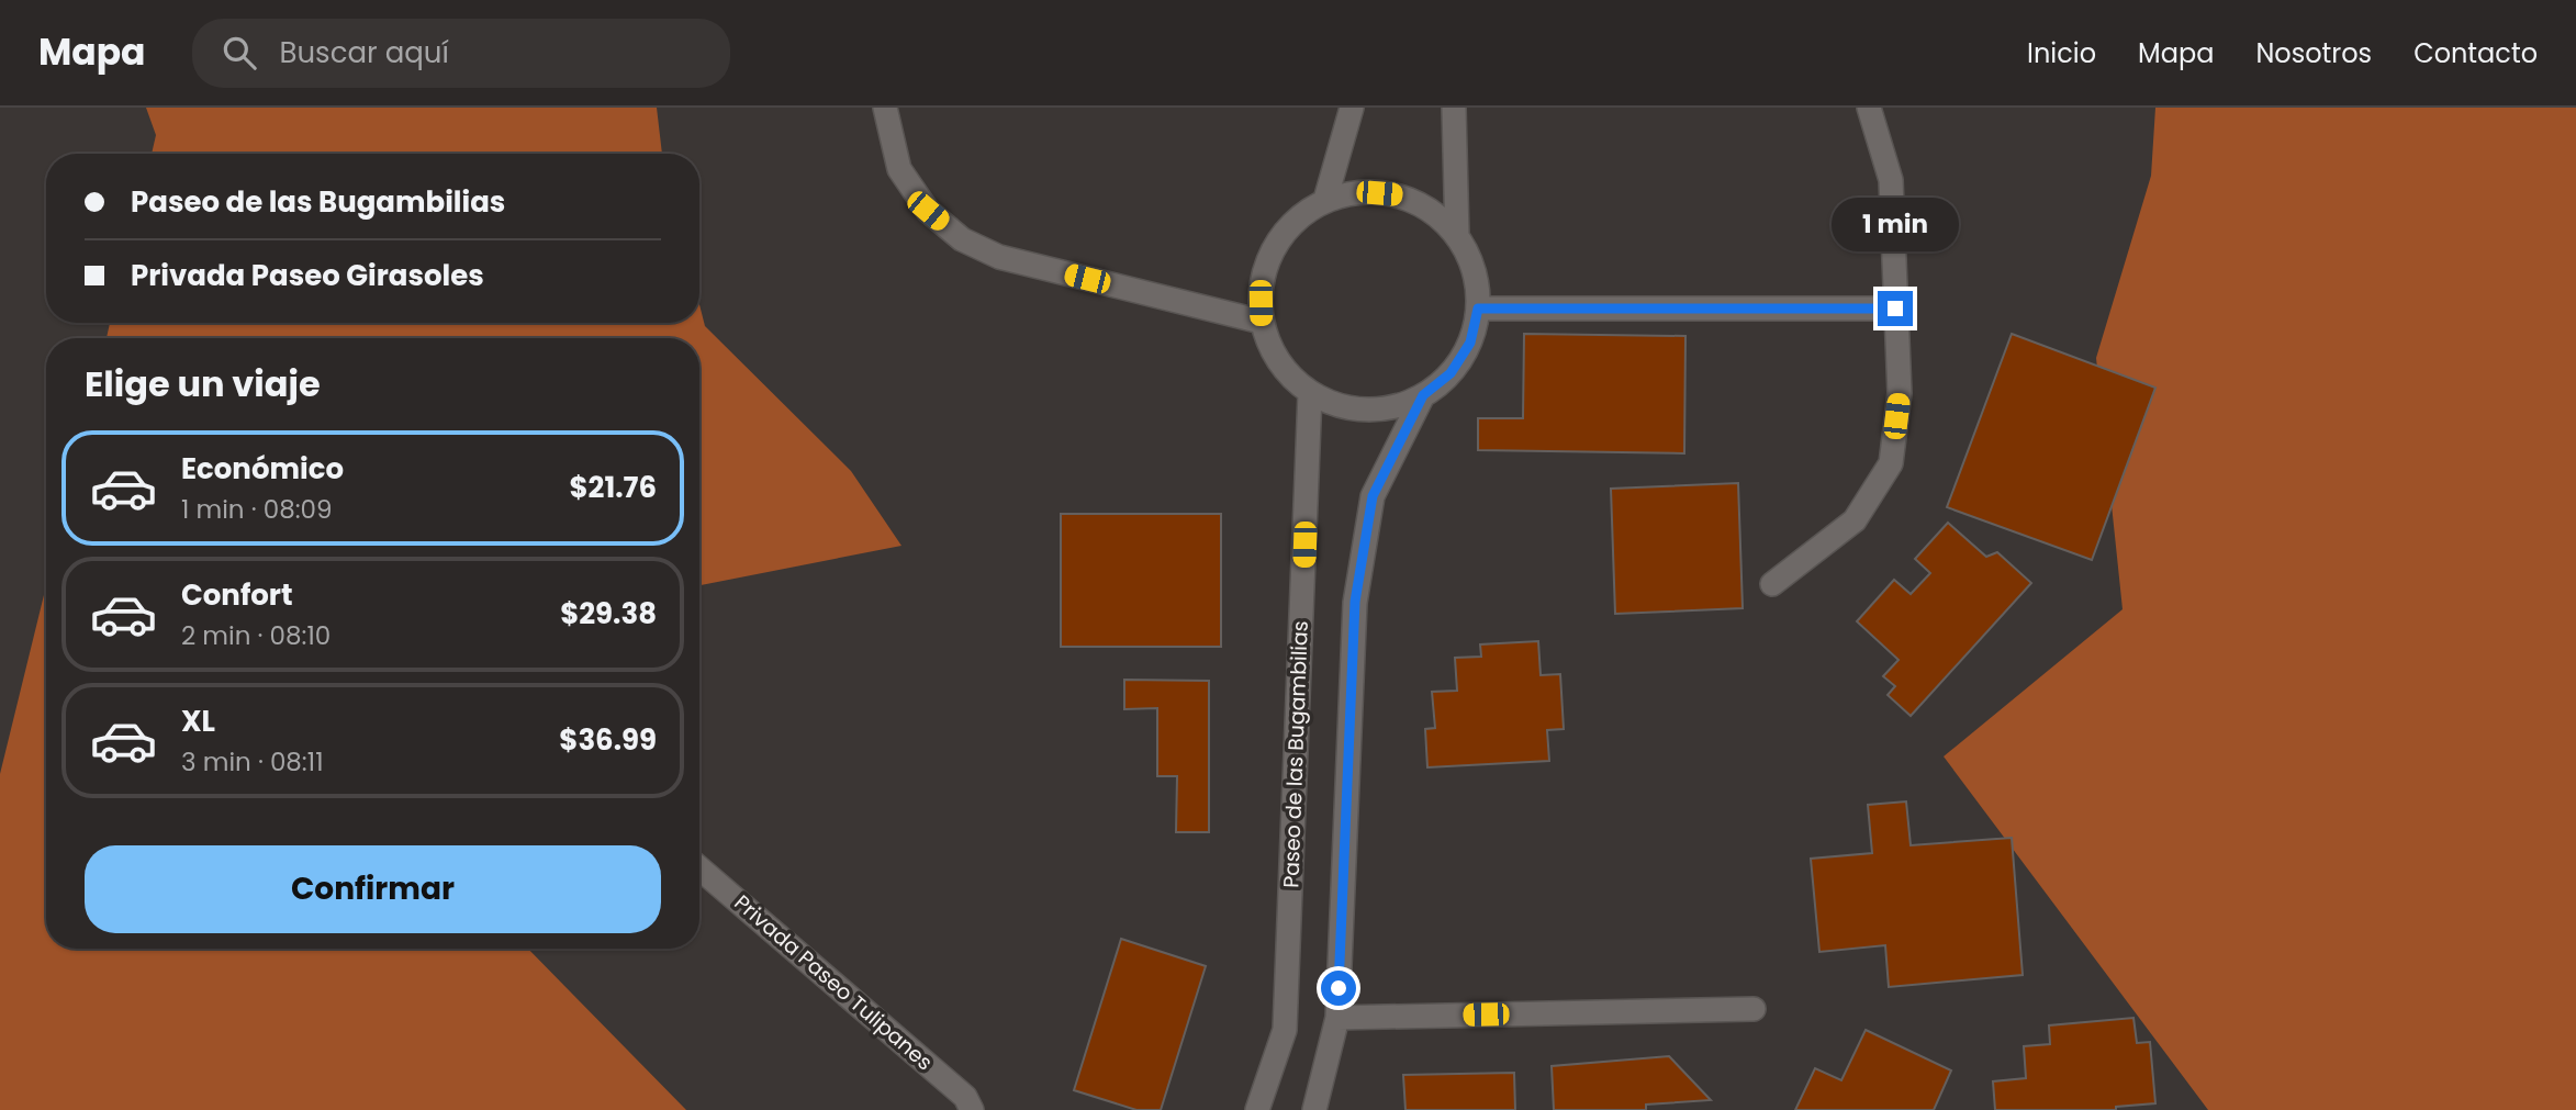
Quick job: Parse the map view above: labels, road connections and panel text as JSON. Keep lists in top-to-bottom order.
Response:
{
  "streets": {
    "street": ["Paseo de las Bugambilias", "Privada Paseo Tulipanes"]
  },
  "page": {
    "header": "Mapa",
    "search": "Buscar aquí",
    "nav": [
      "Inicio",
      "Mapa",
      "Nosotros",
      "Contacto"
    ],
    "banner": ["Paseo de las Bugambilias", "Privada Paseo Girasoles"],
    "bubble": "1 min",
    "heading": "Elige un viaje",
    "list": [
      {
        "name": "Económico",
        "note": "1 min · 08:09",
        "value": "$21.76"
      },
      {
        "name": "Confort",
        "note": "2 min · 08:10",
        "value": "$29.38"
      },
      {
        "name": "XL",
        "note": "3 min · 08:11",
        "value": "$36.99"
      }
    ],
    "buttons": "Confirmar"
  }
}
